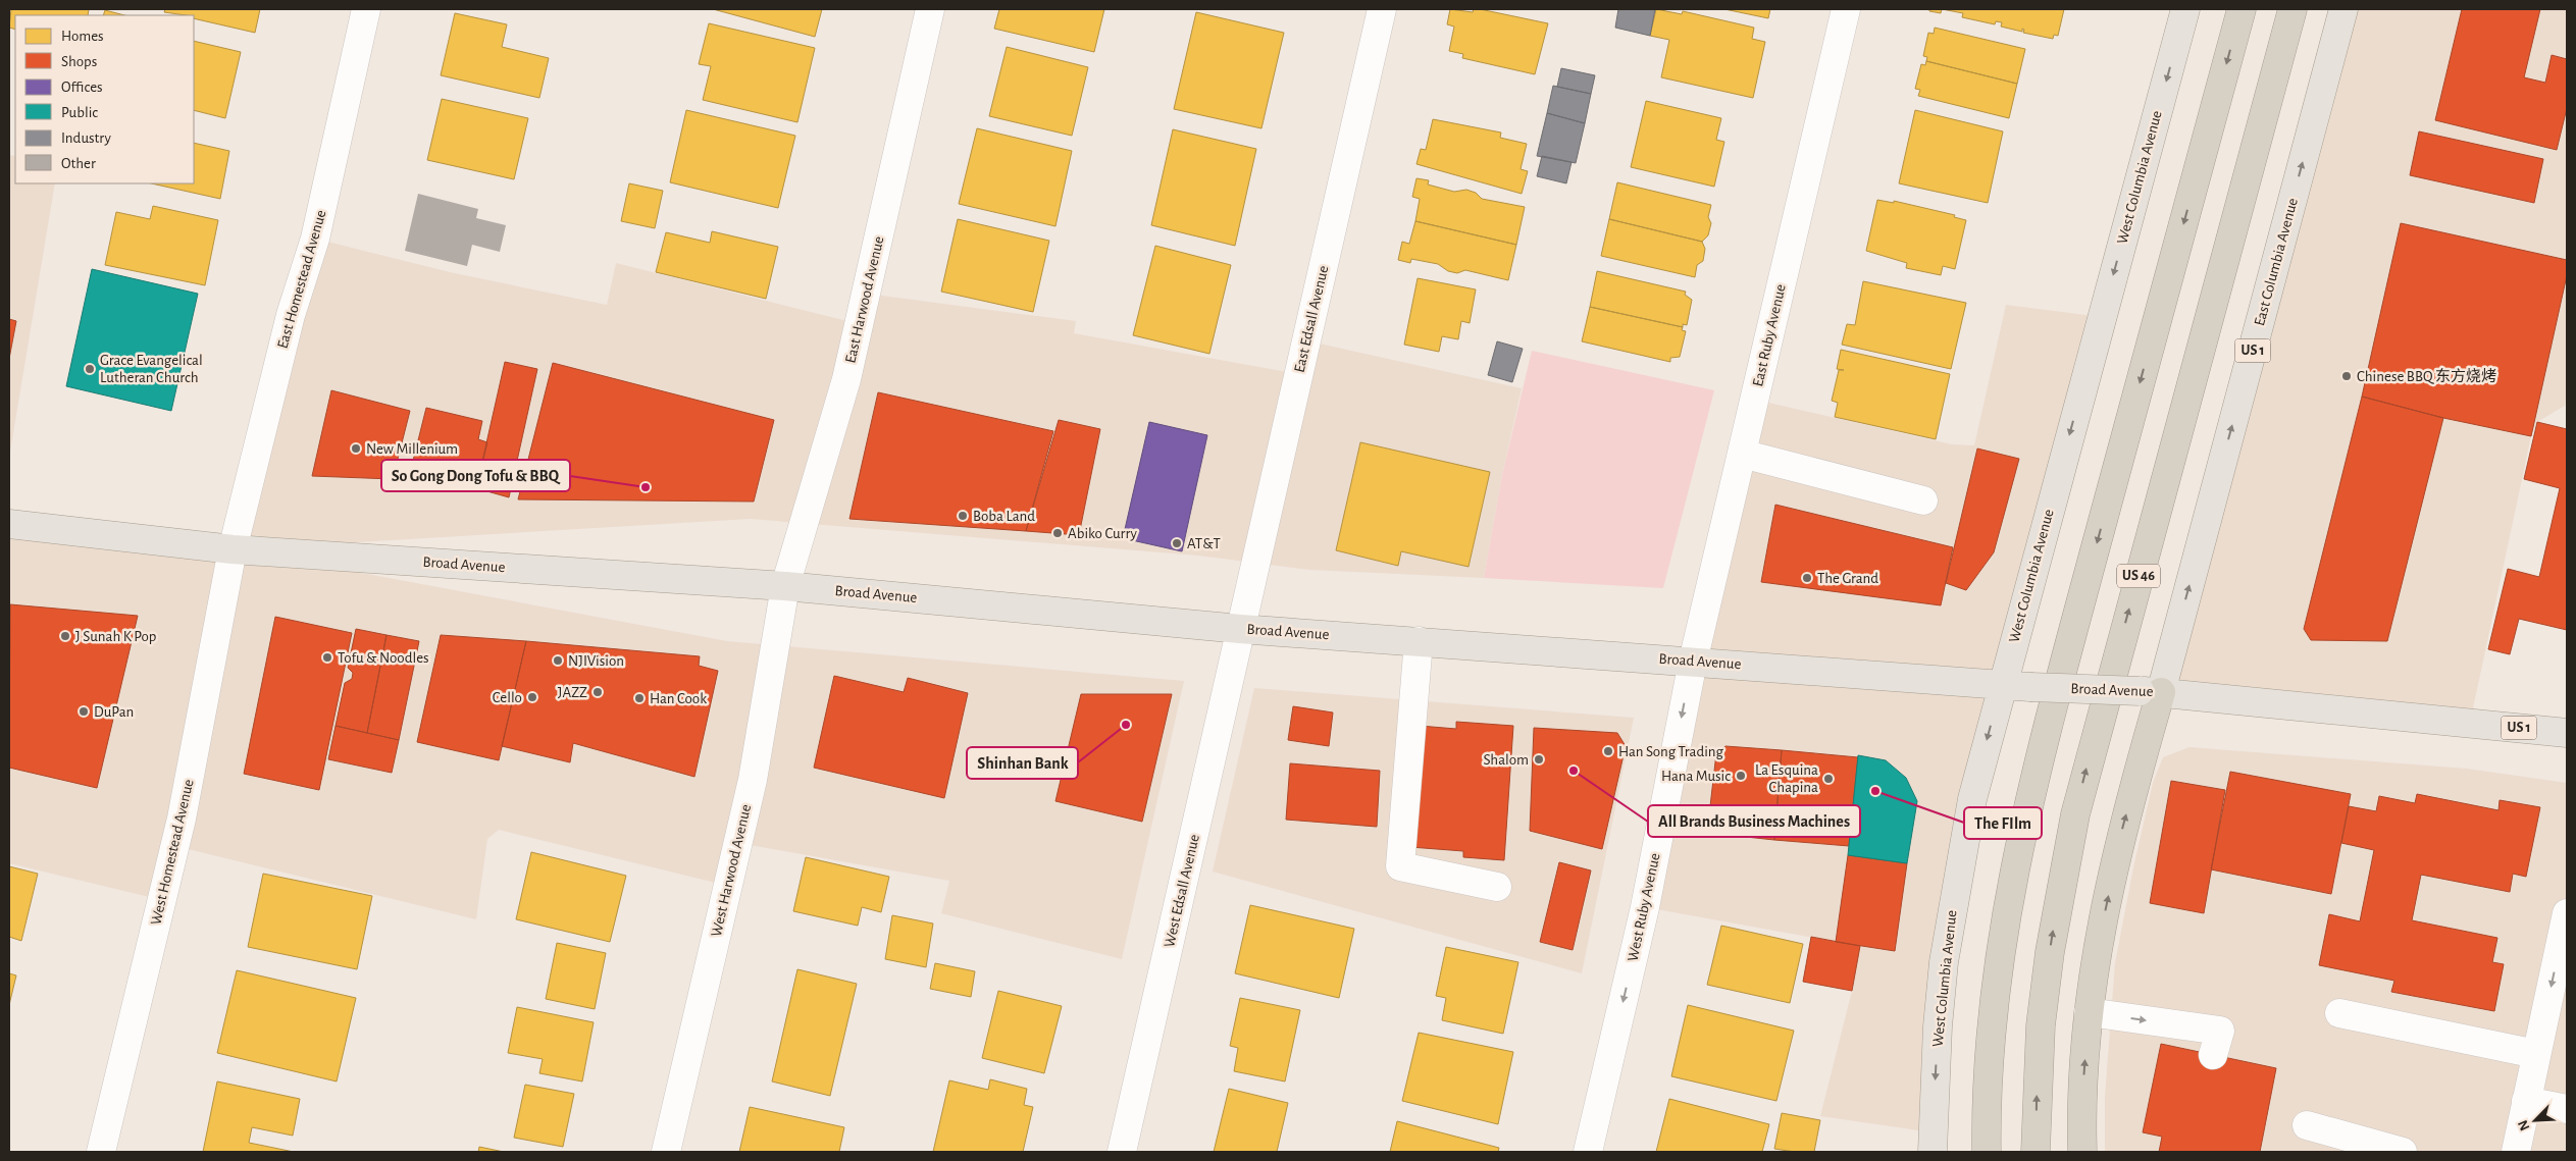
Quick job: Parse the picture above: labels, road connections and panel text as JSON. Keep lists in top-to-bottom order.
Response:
{
  "streets": {
    "highway": ["US 46"],
    "main road": [
      "West Columbia Avenue",
      "East Columbia Avenue",
      "US 1",
      "Broad Avenue"
    ],
    "street": [
      "East Homestead Avenue",
      "East Harwood Avenue",
      "East Edsall Avenue",
      "East Ruby Avenue",
      "West Homestead Avenue",
      "West Harwood Avenue",
      "West Edsall Avenue",
      "West Ruby Avenue"
    ]
  },
  "crossings": [
    ["West Columbia Avenue", "Broad Avenue"],
    ["East Columbia Avenue", "Broad Avenue"],
    ["East Homestead Avenue", "Broad Avenue"],
    ["East Homestead Avenue", "West Homestead Avenue"],
    ["East Harwood Avenue", "Broad Avenue"],
    ["East Harwood Avenue", "West Harwood Avenue"],
    ["East Edsall Avenue", "Broad Avenue"],
    ["East Edsall Avenue", "West Edsall Avenue"],
    ["East Ruby Avenue", "Broad Avenue"],
    ["East Ruby Avenue", "West Ruby Avenue"],
    ["Broad Avenue", "West Homestead Avenue"],
    ["Broad Avenue", "West Harwood Avenue"],
    ["Broad Avenue", "West Edsall Avenue"],
    ["Broad Avenue", "West Ruby Avenue"]
  ],
  "one_way": ["West Columbia Avenue", "East Columbia Avenue", "West Ruby Avenue"],
  "places": [
    "Grace Evangelical Lutheran Church",
    "Chinese BBQ 东方烧烤",
    "New Millenium",
    "So Gong Dong Tofu & BBQ",
    "Boba Land",
    "Abiko Curry",
    "AT&T",
    "The Grand",
    "J Sunah K Pop",
    "Tofu & Noodles",
    "NJIVision",
    "JAZZ",
    "Cello",
    "Han Cook",
    "DuPan",
    "Shinhan Bank",
    "Han Song Trading",
    "Shalom",
    "All Brands Business Machines",
    "Hana Music",
    "La Esquina Chapina",
    "The FIlm"
  ],
  "legend": [
    "Homes",
    "Shops",
    "Offices",
    "Public",
    "Industry",
    "Other"
  ],
  "north": "bottom left"
}
